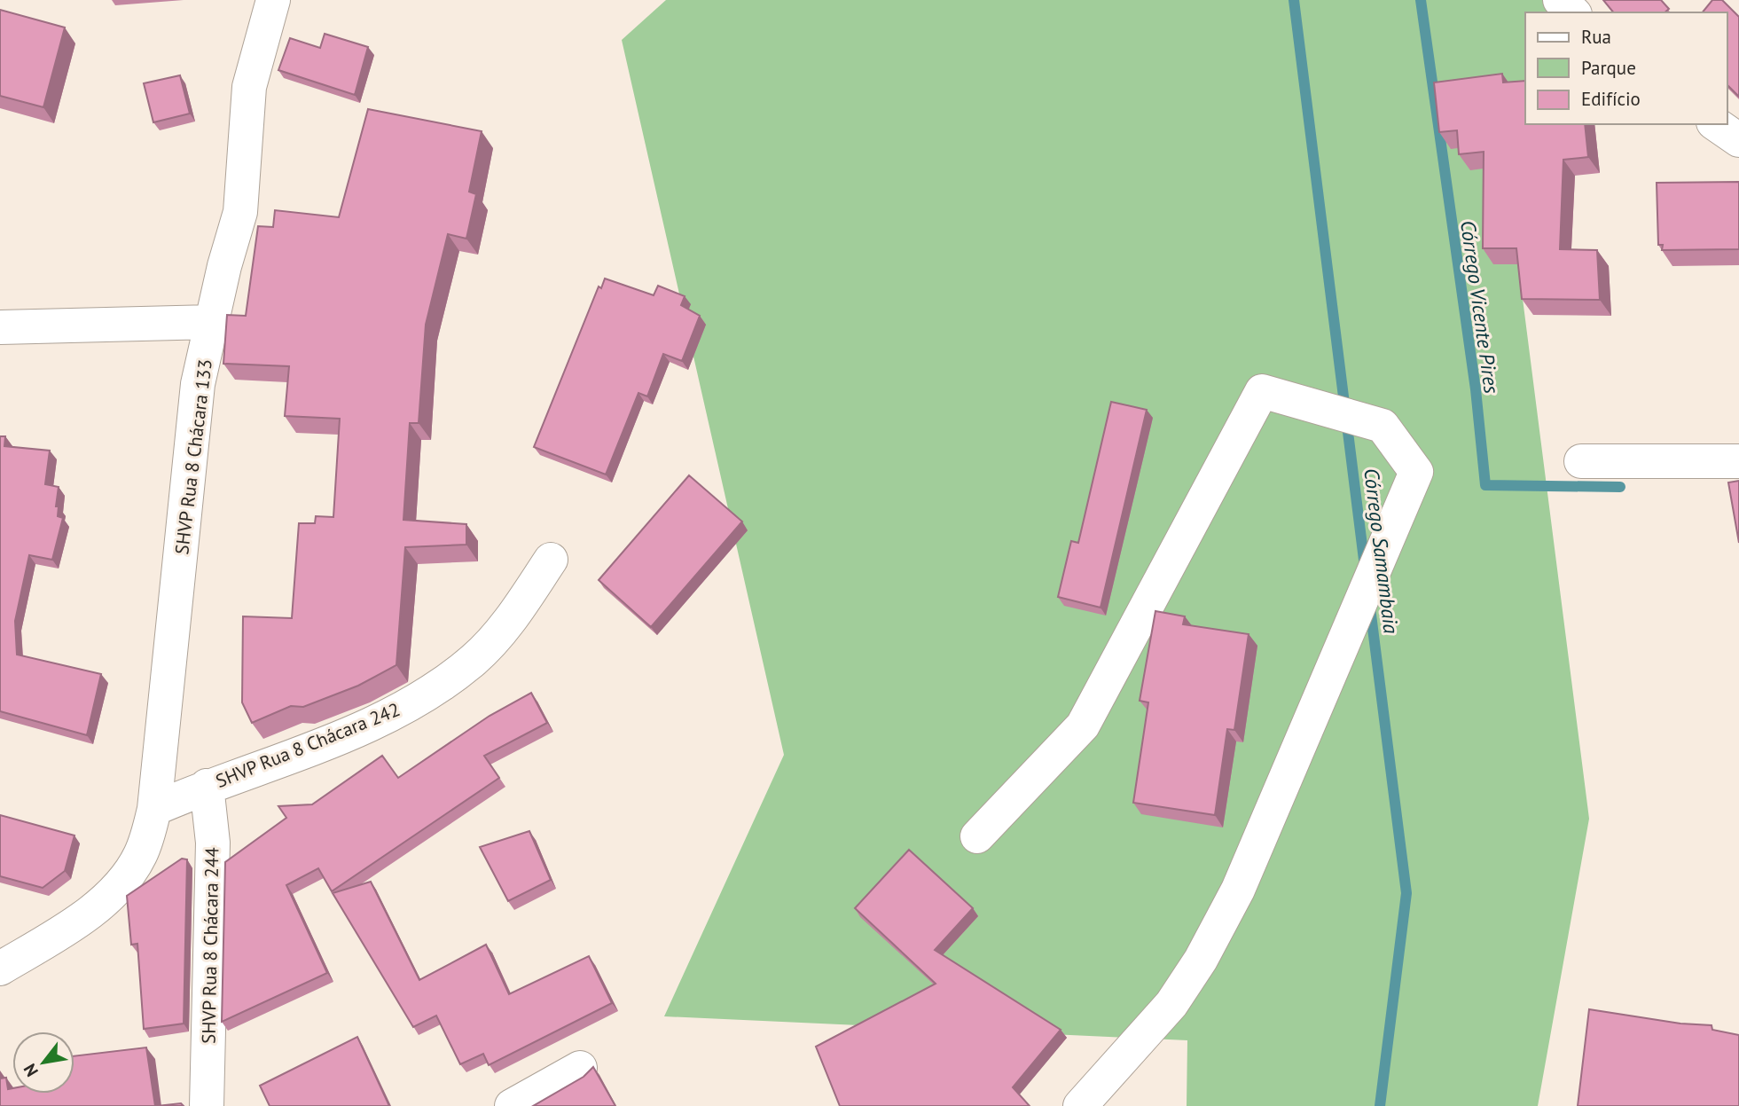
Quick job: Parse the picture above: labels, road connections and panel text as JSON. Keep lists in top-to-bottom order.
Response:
{
  "streets": {
    "street": ["SHVP Rua 8 Chácara 133", "SHVP Rua 8 Chácara 242", "SHVP Rua 8 Chácara 244"]
  },
  "crossings": [
    ["SHVP Rua 8 Chácara 133", "SHVP Rua 8 Chácara 242"],
    ["SHVP Rua 8 Chácara 242", "SHVP Rua 8 Chácara 244"]
  ],
  "water": ["Córrego Vicente Pires", "Córrego Samambaia"],
  "legend": ["Rua", "Parque", "Edifício"],
  "north": "bottom left"
}
